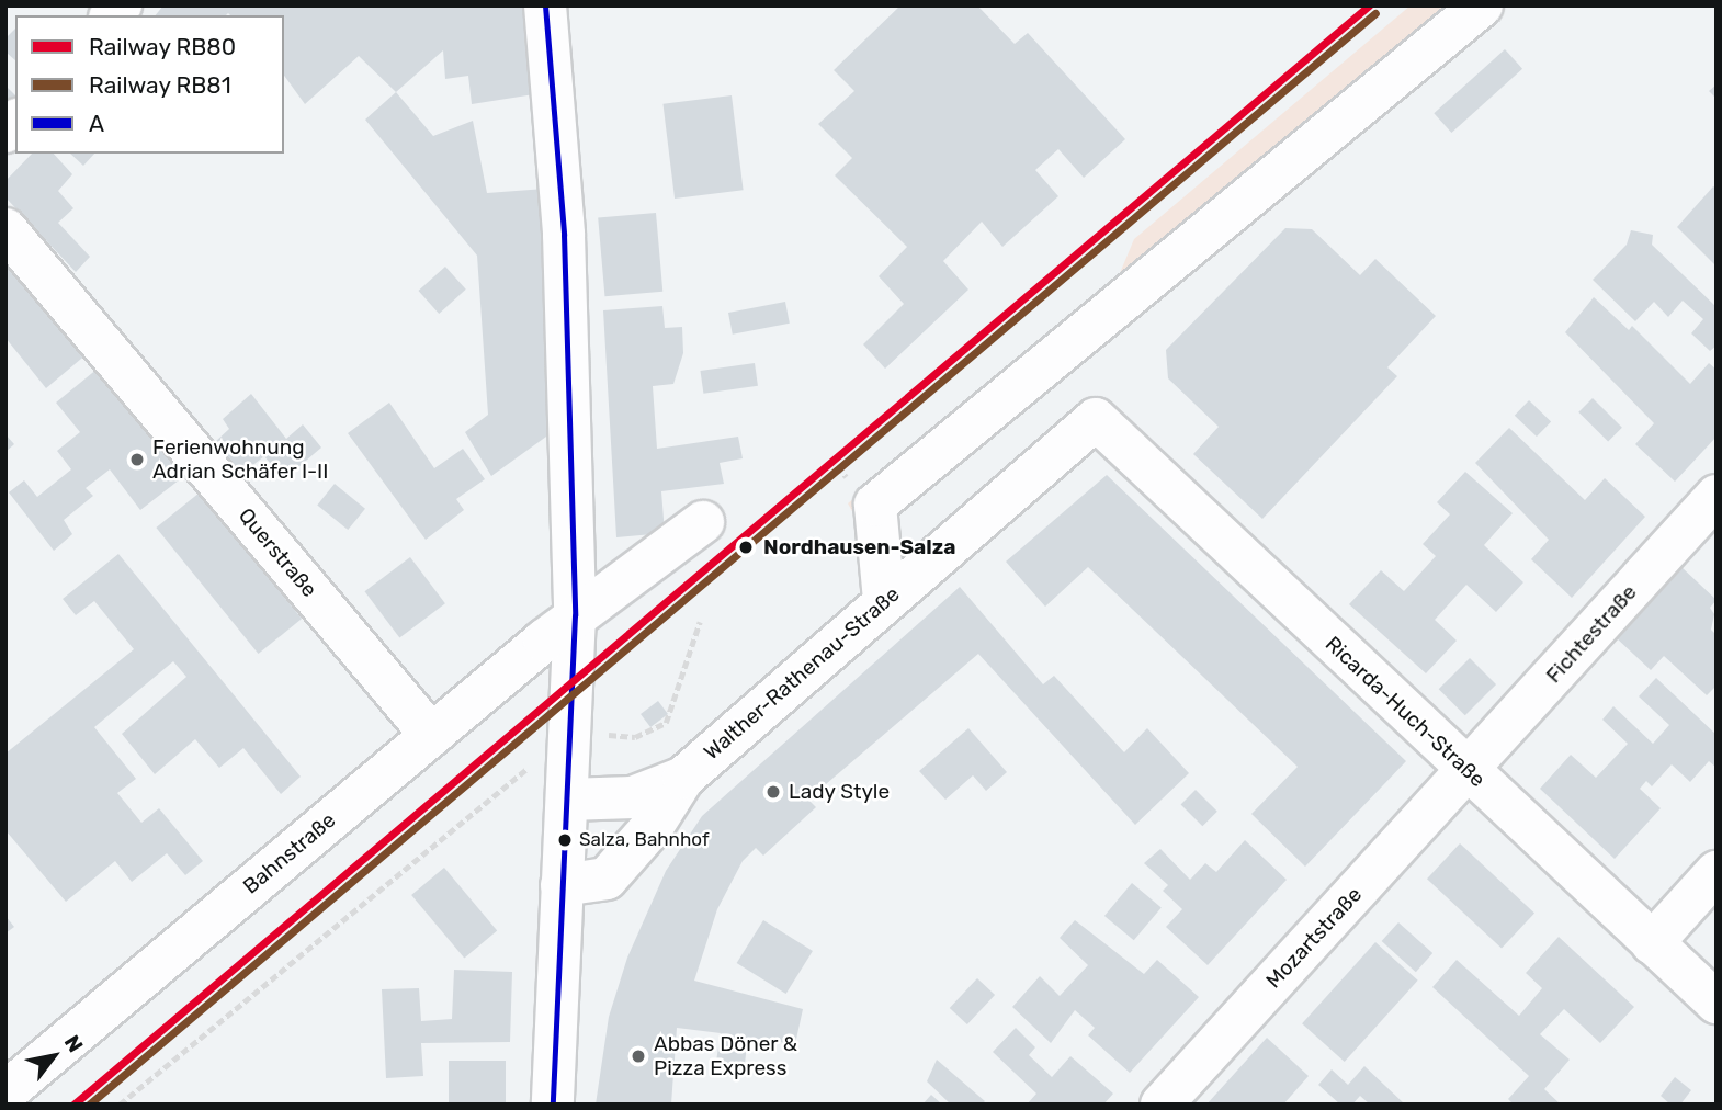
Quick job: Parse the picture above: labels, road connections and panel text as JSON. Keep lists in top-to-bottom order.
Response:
{
  "streets": {
    "street": [
      "Querstraße",
      "Fichtestraße",
      "Walther-Rathenau-Straße",
      "Ricarda-Huch-Straße",
      "Bahnstraße",
      "Mozartstraße"
    ]
  },
  "crossings": [
    ["Querstraße", "Bahnstraße"],
    ["Fichtestraße", "Ricarda-Huch-Straße"],
    ["Fichtestraße", "Mozartstraße"],
    ["Walther-Rathenau-Straße", "Ricarda-Huch-Straße"],
    ["Ricarda-Huch-Straße", "Mozartstraße"]
  ],
  "places": [
    "Ferienwohnung Adrian Schäfer I-II",
    "Nordhausen-Salza",
    "Lady Style",
    "Salza, Bahnhof",
    "Abbas Döner & Pizza Express"
  ],
  "lines": ["rail line RB80", "transit line A", "rail line RB81"],
  "legend": ["Railway RB80", "Railway RB81", "A"],
  "north": "top right"
}
